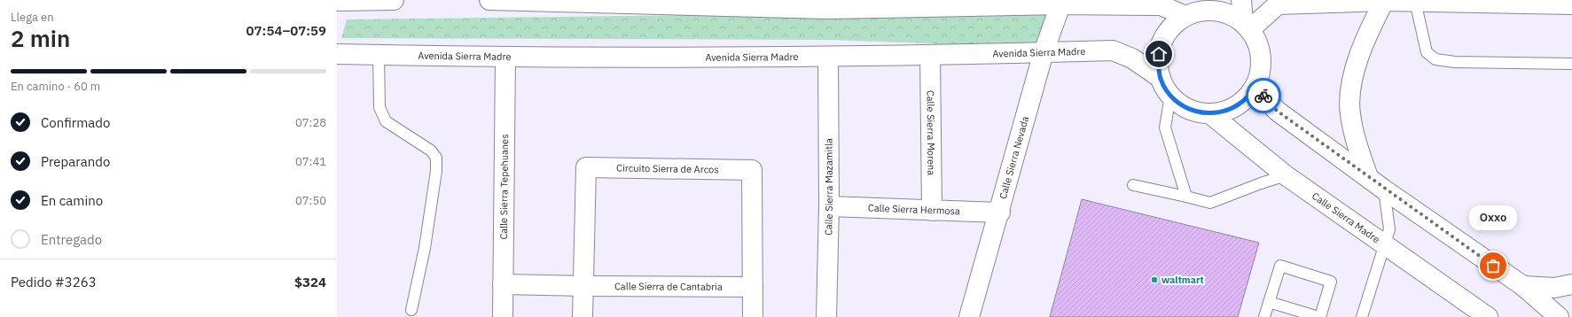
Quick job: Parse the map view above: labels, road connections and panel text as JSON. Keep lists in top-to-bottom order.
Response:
{
  "streets": {
    "street": [
      "Avenida Sierra Madre",
      "Calle Sierra Morena",
      "Calle Sierra Nevada",
      "Circuito Sierra de Arcos",
      "Calle Sierra Tepehuanes",
      "Calle Sierra Mazamitla",
      "Calle Sierra Hermosa",
      "Calle Sierra Madre",
      "Calle Sierra de Cantabria"
    ]
  },
  "crossings": [
    ["Avenida Sierra Madre", "Calle Sierra Morena"],
    ["Avenida Sierra Madre", "Calle Sierra Nevada"],
    ["Avenida Sierra Madre", "Calle Sierra Tepehuanes"],
    ["Avenida Sierra Madre", "Calle Sierra Mazamitla"],
    ["Avenida Sierra Madre", "Calle Sierra Madre"],
    ["Calle Sierra Morena", "Calle Sierra Hermosa"],
    ["Calle Sierra Nevada", "Calle Sierra Hermosa"],
    ["Circuito Sierra de Arcos", "Calle Sierra de Cantabria"],
    ["Calle Sierra Tepehuanes", "Calle Sierra de Cantabria"],
    ["Calle Sierra Mazamitla", "Calle Sierra Hermosa"]
  ],
  "places": ["Oxxo", "waltmart"],
  "page": {
    "heading": ["2 min", "Llega en", "07:54–07:59"],
    "panel": ["Pedido #3263", "$324"],
    "bar": "En camino · 60 m",
    "list": [
      ["Confirmado", "07:28"],
      ["Preparando", "07:41"],
      ["En camino", "07:50"],
      "Entregado"
    ],
    "bubble": "Oxxo"
  }
}
